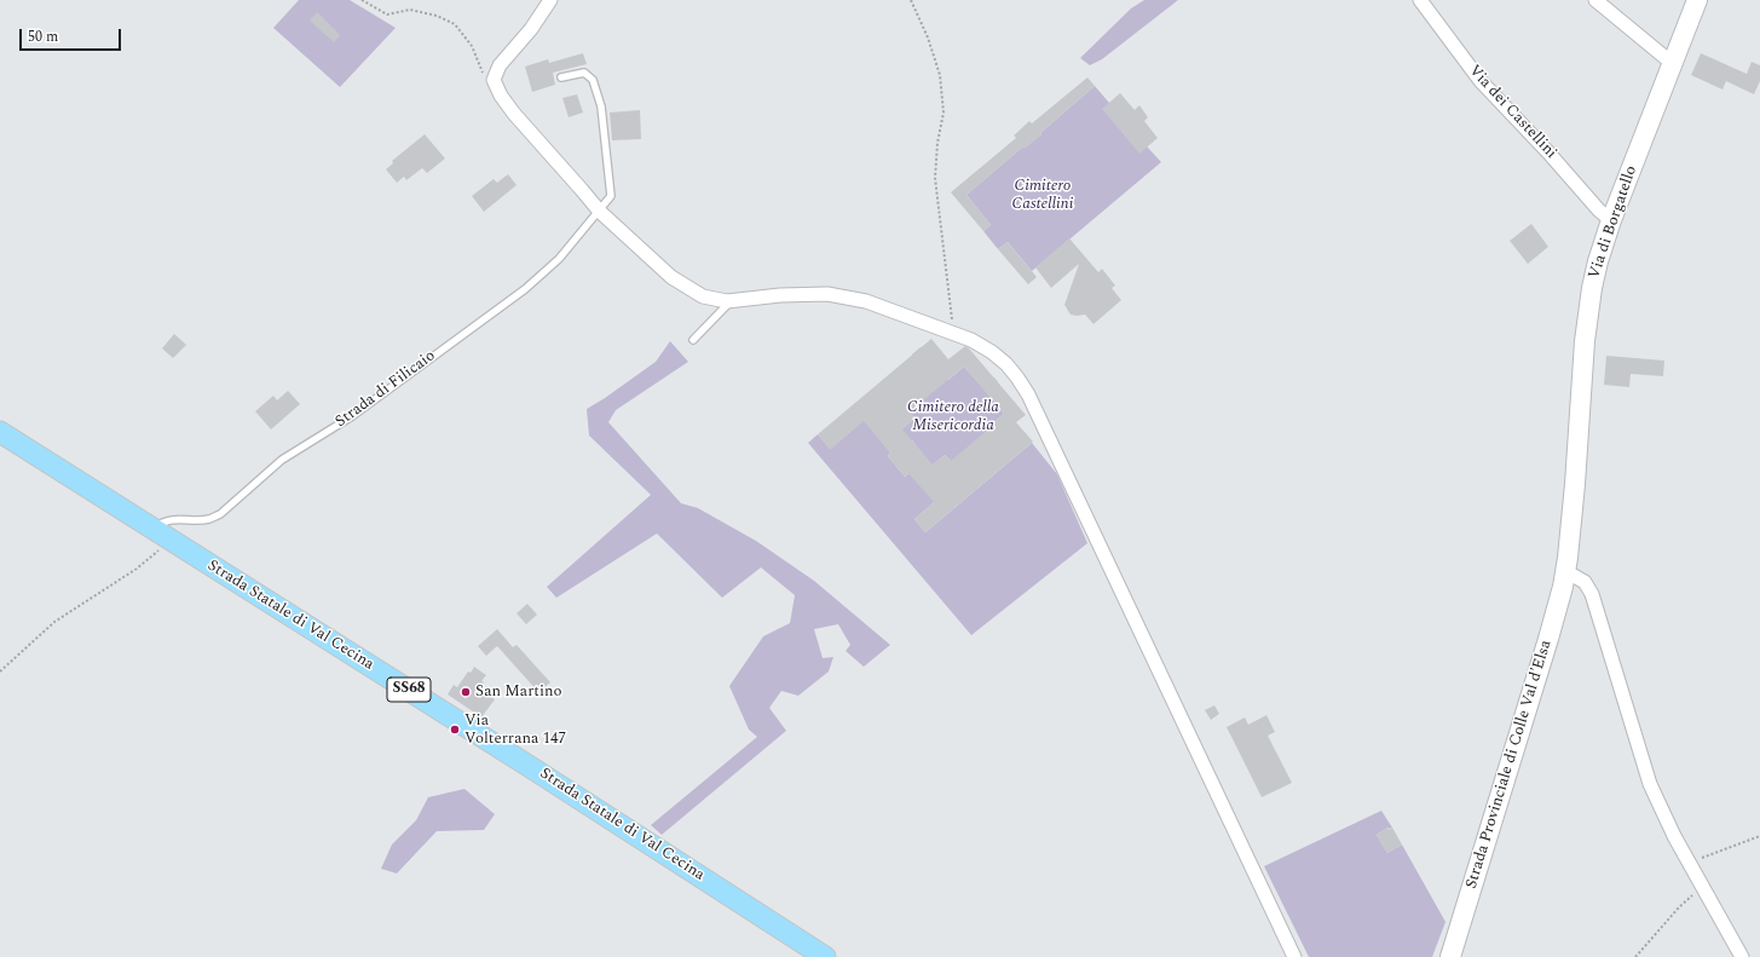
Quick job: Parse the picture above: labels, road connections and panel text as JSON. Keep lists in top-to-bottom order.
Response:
{
  "streets": {
    "main road": [
      "Via di Borgatello",
      "Strada Statale di Val Cecina",
      "SS68",
      "Strada Provinciale di Colle Val d'Elsa"
    ],
    "street": ["Via dei Castellini"],
    "lane": ["Strada di Filicaio"]
  },
  "crossings": [
    ["Via dei Castellini", "Via di Borgatello"],
    ["Via di Borgatello", "Strada Provinciale di Colle Val d'Elsa"],
    ["Strada di Filicaio", "Strada Statale di Val Cecina"]
  ],
  "parks": ["Cimitero Castellini", "Cimitero della Misericordia"],
  "places": ["San Martino", "Via Volterrana 147"],
  "scale_bar": "50 m"
}
